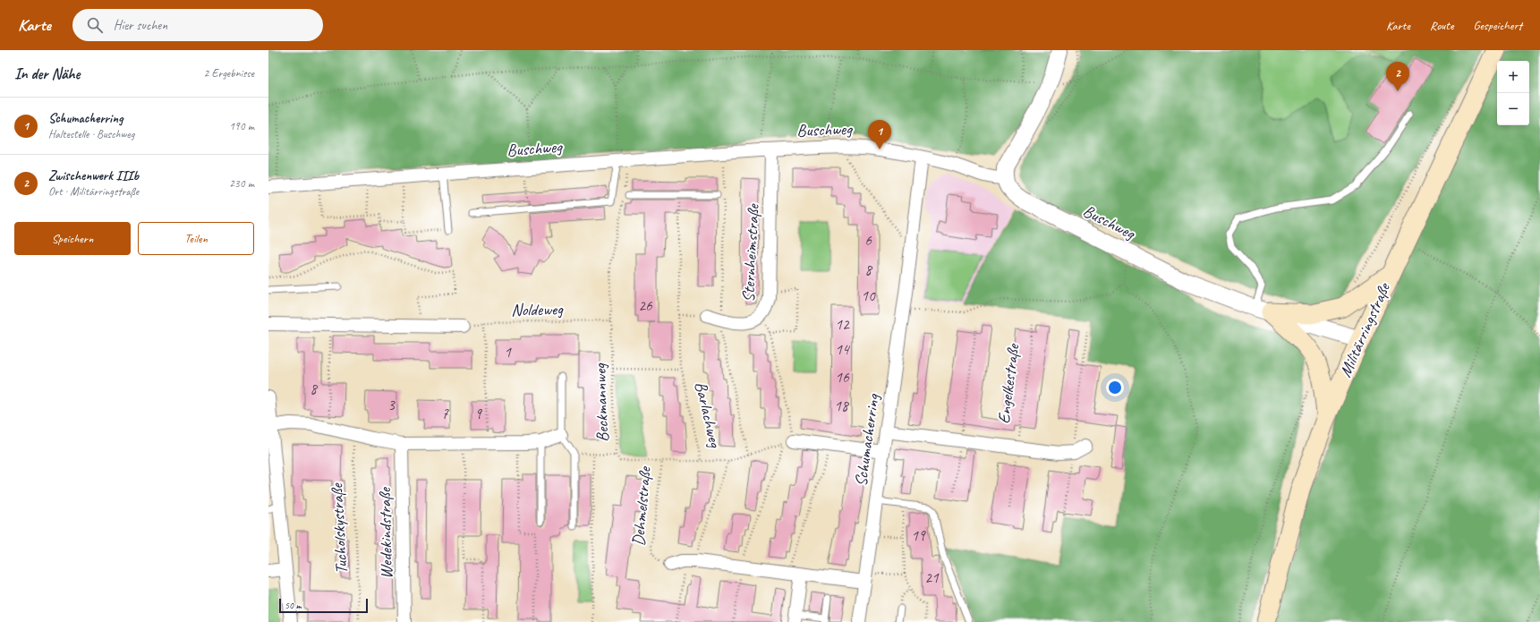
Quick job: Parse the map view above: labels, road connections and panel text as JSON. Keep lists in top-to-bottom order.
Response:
{
  "streets": {
    "main road": ["Militärringstraße"],
    "street": [
      "Buschweg",
      "Sternheimstraße",
      "Engelkestraße",
      "Schumacherring",
      "Wedekindstraße"
    ],
    "path": [
      "Noldeweg",
      "Beckmannweg",
      "Barlachweg",
      "Dehmelstraße",
      "Tucholskystraße"
    ]
  },
  "crossings": [
    ["Buschweg", "Sternheimstraße"],
    ["Buschweg", "Militärringstraße"],
    ["Buschweg", "Beckmannweg"],
    ["Buschweg", "Schumacherring"],
    ["Sternheimstraße", "Barlachweg"],
    ["Noldeweg", "Beckmannweg"],
    ["Engelkestraße", "Schumacherring"]
  ],
  "house_numbers": [
    "6",
    "8",
    "10",
    "26",
    "12",
    "14",
    "1",
    "16",
    "8",
    "3",
    "18",
    "7",
    "9",
    "19",
    "21"
  ],
  "scale_bar": "50 m",
  "page": {
    "header": "Karte",
    "search": "Hier suchen",
    "nav": ["Karte", "Route", "Gespeichert"],
    "heading": ["In der Nähe", "2 Ergebnisse"],
    "map_buttons": ["+", "−"],
    "pins": ["2", "1"],
    "list": [
      {
        "mark": "1",
        "name": "Schumacherring",
        "note": "Haltestelle · Buschweg",
        "value": "190 m"
      },
      {
        "mark": "2",
        "name": "Zwischenwerk IIIb",
        "note": "Ort · Militärringstraße",
        "value": "230 m"
      }
    ],
    "buttons": ["Speichern", "Teilen"],
    "scale": "50 m"
  }
}
